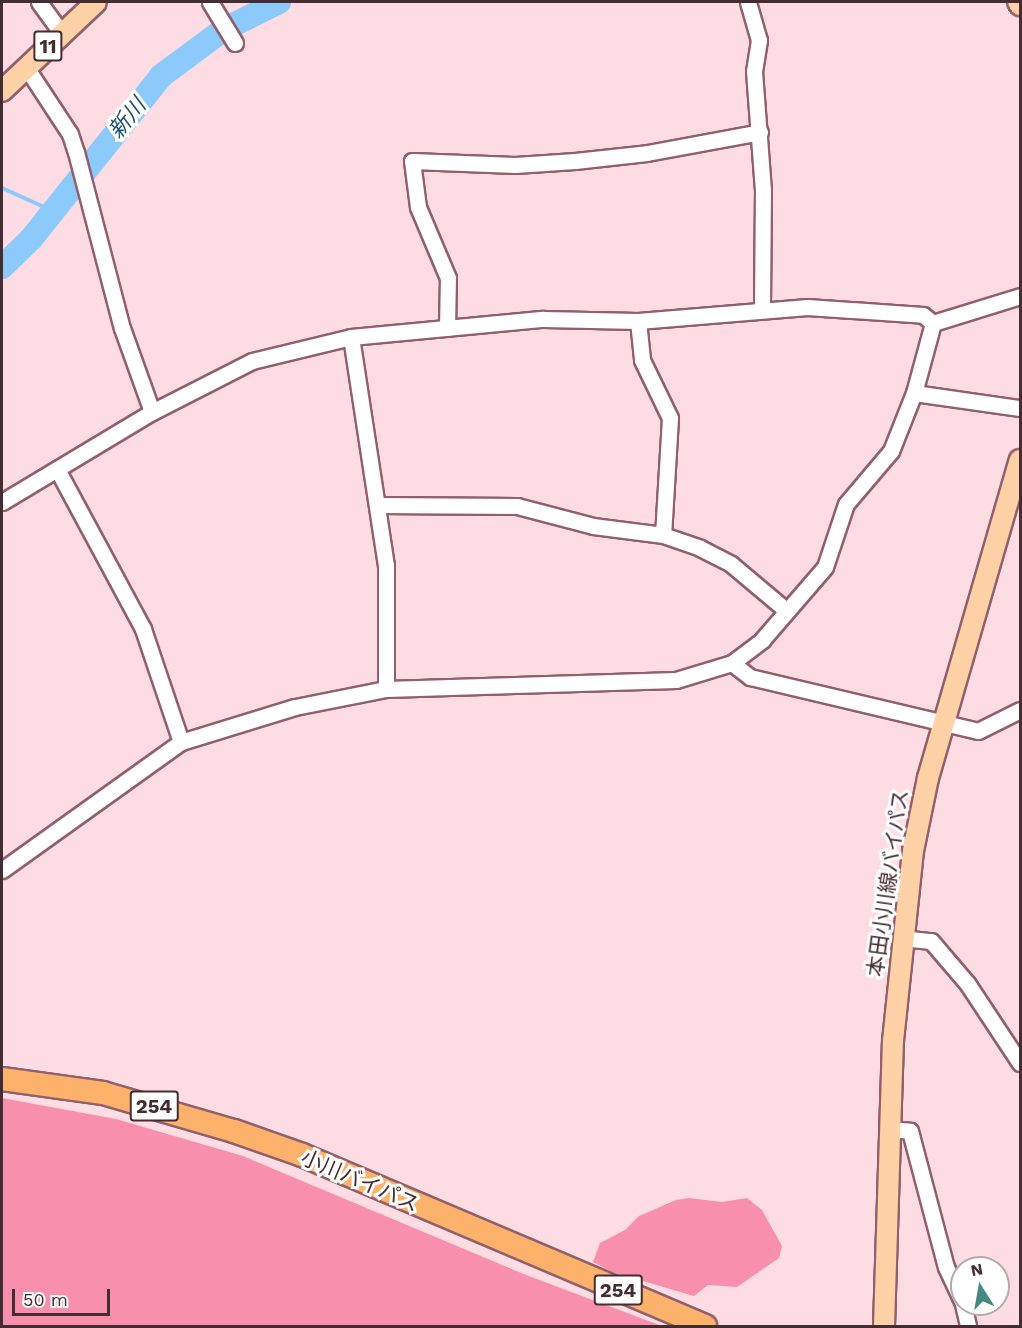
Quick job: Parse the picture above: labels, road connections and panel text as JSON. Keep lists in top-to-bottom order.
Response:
{
  "streets": {
    "highway": ["254", "小川バイパス"],
    "main road": ["11", "本田小川線バイパス"]
  },
  "water": ["新川"],
  "scale_bar": "50 m",
  "north": "top"
}
